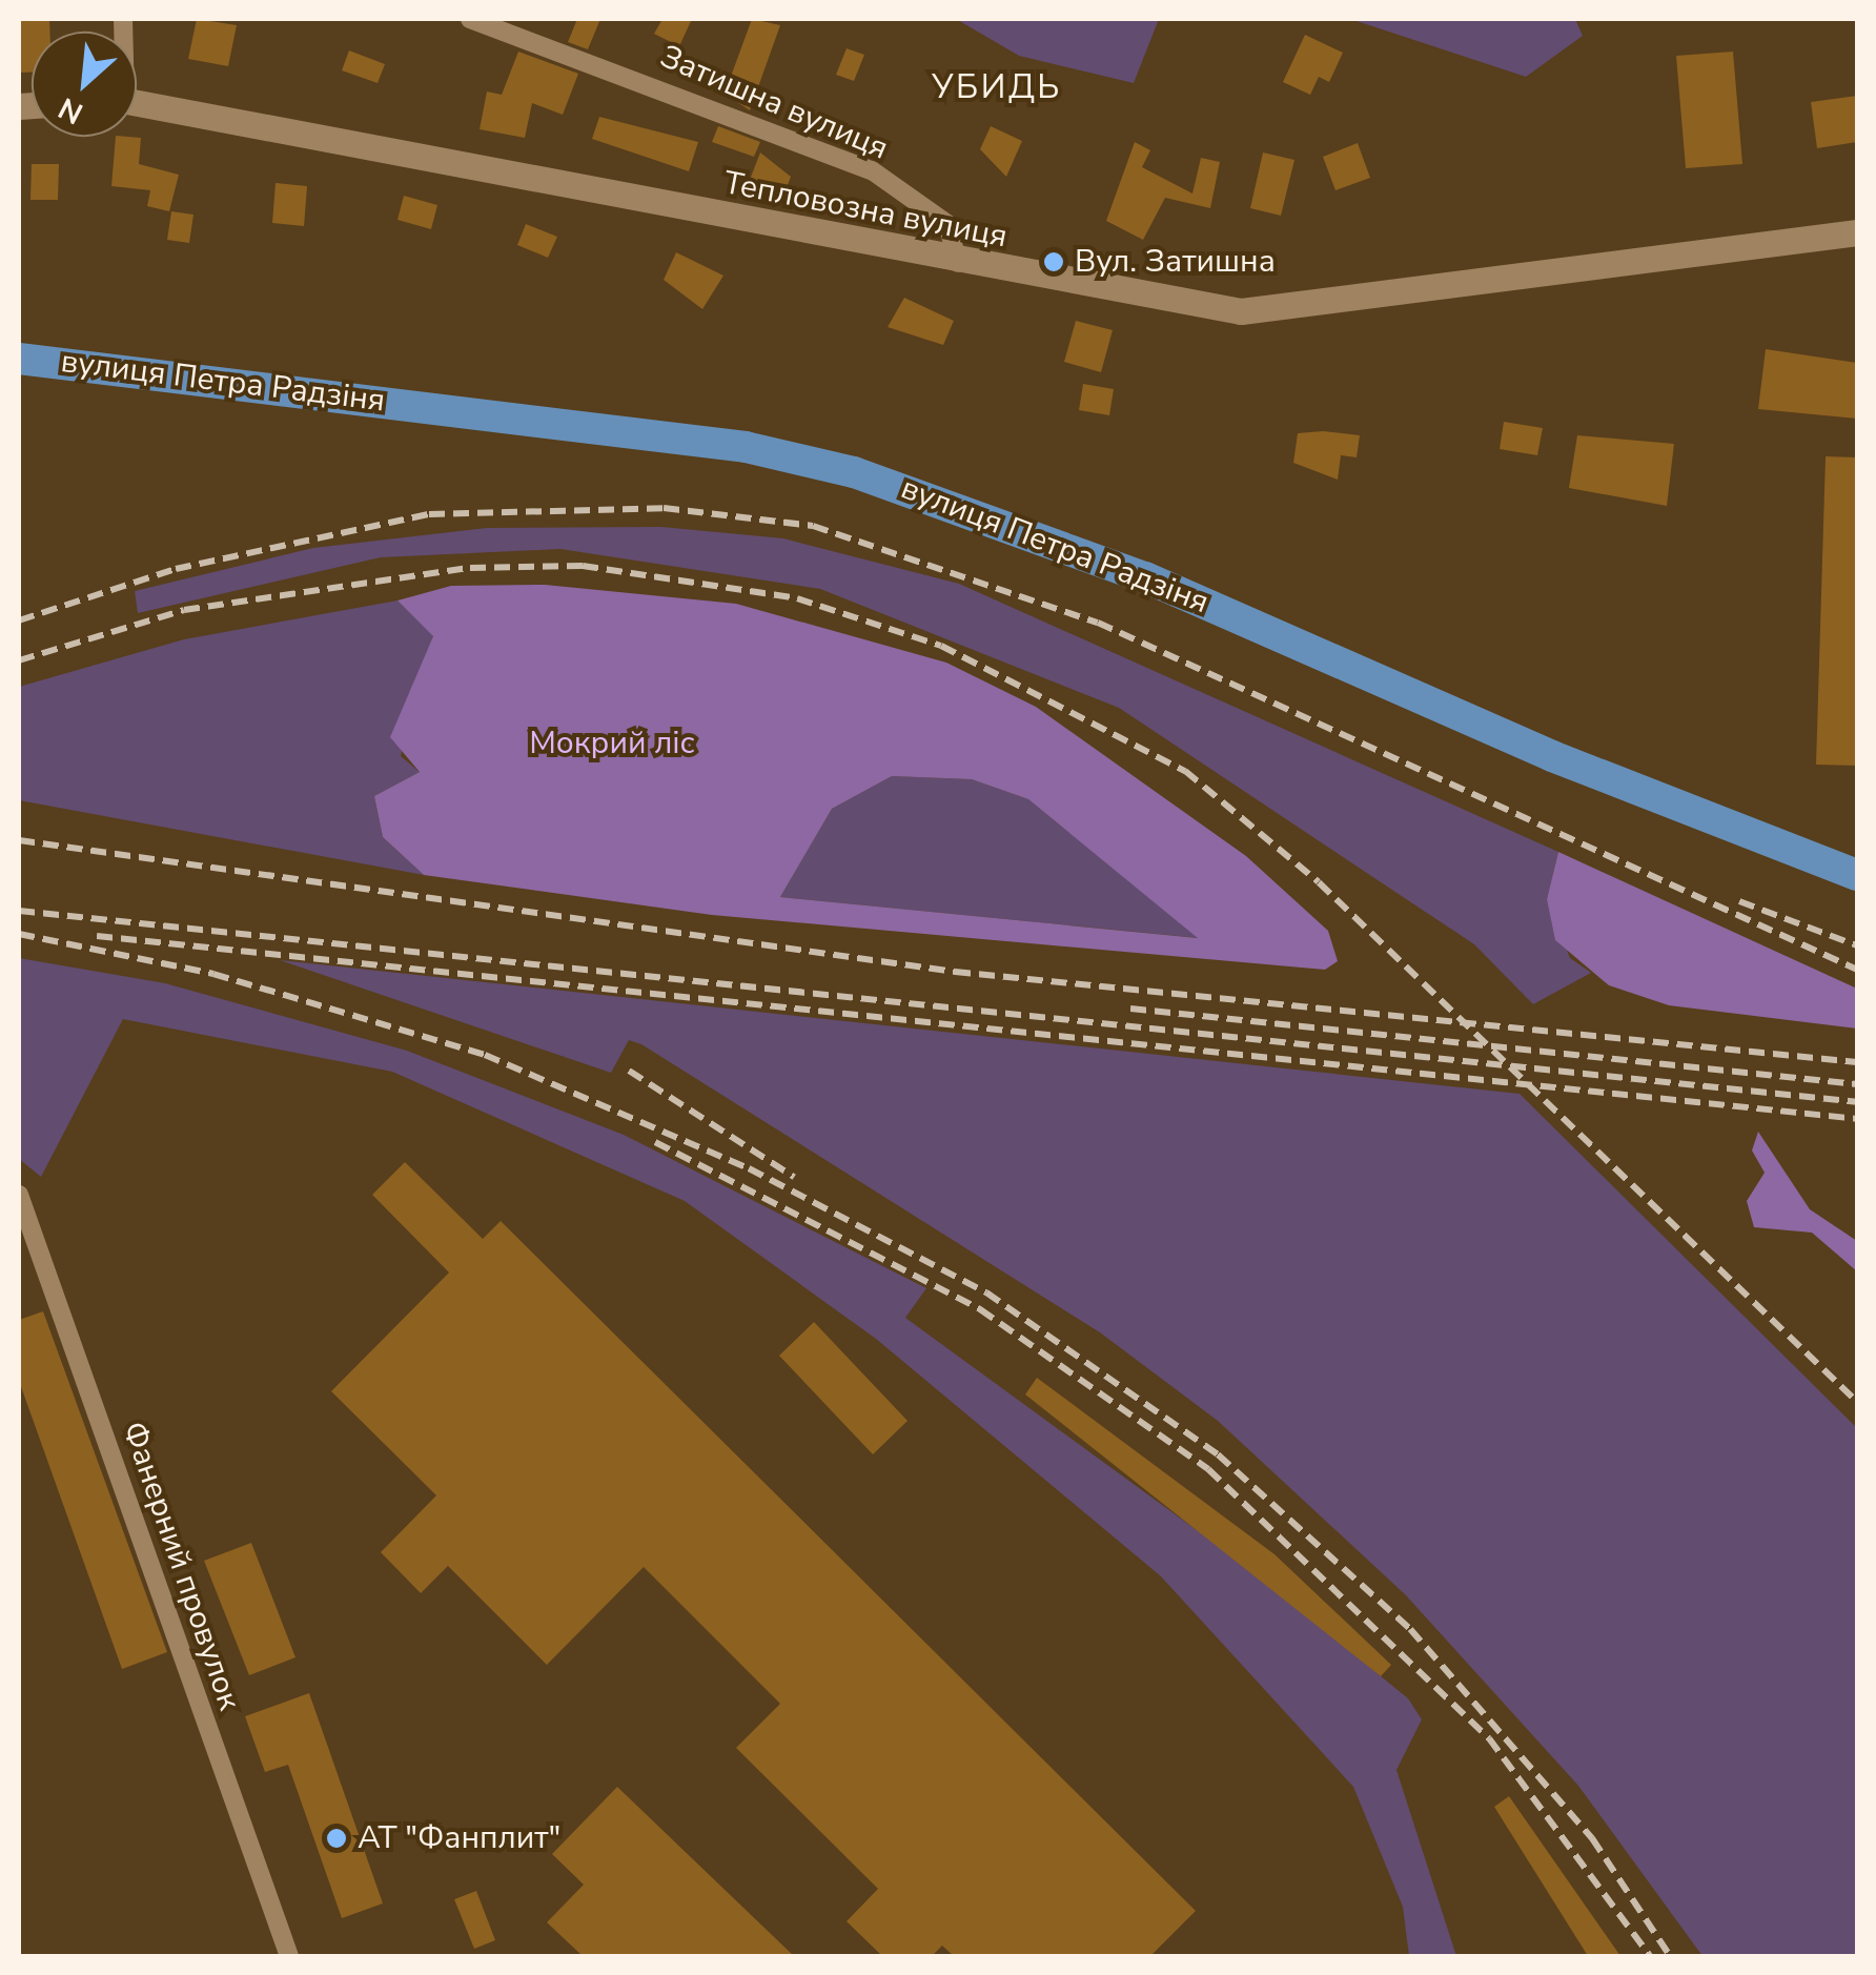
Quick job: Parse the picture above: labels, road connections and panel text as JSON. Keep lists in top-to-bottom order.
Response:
{
  "streets": {
    "main road": ["вулиця Петра Радзіня"],
    "street": ["Затишна вулиця", "Тепловозна вулиця", "Фанерний провулок"]
  },
  "crossings": [
    ["Затишна вулиця", "Тепловозна вулиця"]
  ],
  "districts": ["УБИДЬ"],
  "parks": ["Мокрий ліс"],
  "places": ["Вул. Затишна", "АТ \"Фанплит\""],
  "north": "bottom left"
}
